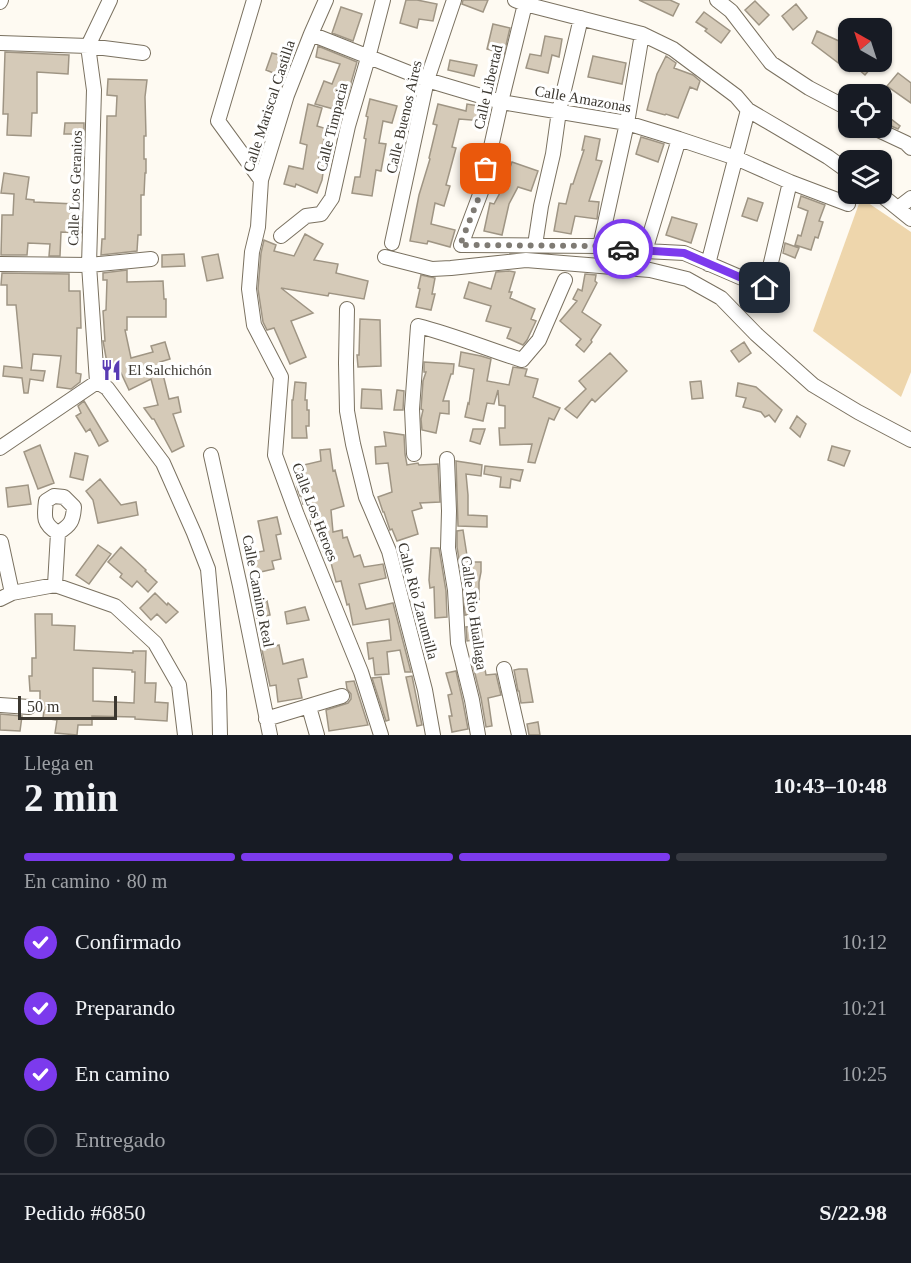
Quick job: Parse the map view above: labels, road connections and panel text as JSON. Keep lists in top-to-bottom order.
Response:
{
  "streets": {
    "street": [
      "Calle Libertad",
      "Calle Amazonas",
      "Calle Mariscal Castilla",
      "Calle Buenos Aires",
      "Calle Timpacia",
      "Calle Los Geranios",
      "Calle Los Heroes",
      "Calle Camino Real",
      "Calle Rio Zarumilla",
      "Calle Rio Huallaga"
    ]
  },
  "crossings": [
    ["Calle Libertad", "Calle Amazonas"],
    ["Calle Amazonas", "Calle Mariscal Castilla"],
    ["Calle Amazonas", "Calle Buenos Aires"],
    ["Calle Amazonas", "Calle Timpacia"],
    ["Calle Mariscal Castilla", "Calle Los Heroes"]
  ],
  "places": {
    "restaurant": ["El Salchichón"]
  },
  "scale_bar": "50 m",
  "north": "top left",
  "page": {
    "scale": "50 m",
    "heading": ["2 min", "Llega en", "10:43–10:48"],
    "panel": ["Pedido #6850", "S/22.98"],
    "bar": "En camino · 80 m",
    "list": [
      ["Confirmado", "10:12"],
      ["Preparando", "10:21"],
      ["En camino", "10:25"],
      "Entregado"
    ]
  }
}
